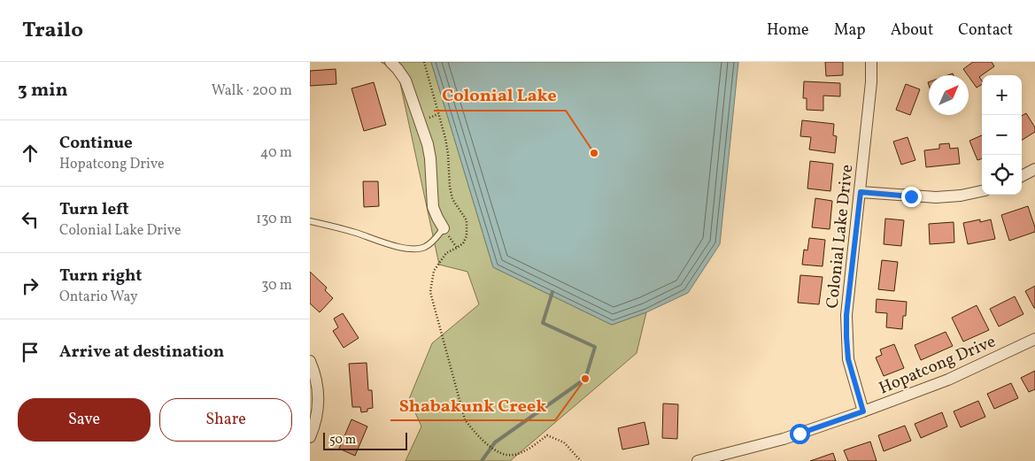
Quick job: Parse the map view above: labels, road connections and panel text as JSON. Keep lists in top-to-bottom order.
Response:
{
  "streets": {
    "street": ["Colonial Lake Drive", "Hopatcong Drive"]
  },
  "crossings": [
    ["Colonial Lake Drive", "Hopatcong Drive"]
  ],
  "places": ["Colonial Lake", "Shabakunk Creek"],
  "scale_bar": "50 m",
  "north": "top right",
  "page": {
    "header": "Trailo",
    "nav": [
      "Home",
      "Map",
      "About",
      "Contact"
    ],
    "heading": ["3 min", "Walk · 200 m"],
    "map_buttons": ["+", "−"],
    "list": [
      ["Continue", "Hopatcong Drive", "40 m"],
      ["Turn left", "Colonial Lake Drive", "130 m"],
      ["Turn right", "Ontario Way", "30 m"],
      "Arrive at destination"
    ],
    "buttons": ["Save", "Share"],
    "scale": "50 m"
  }
}
